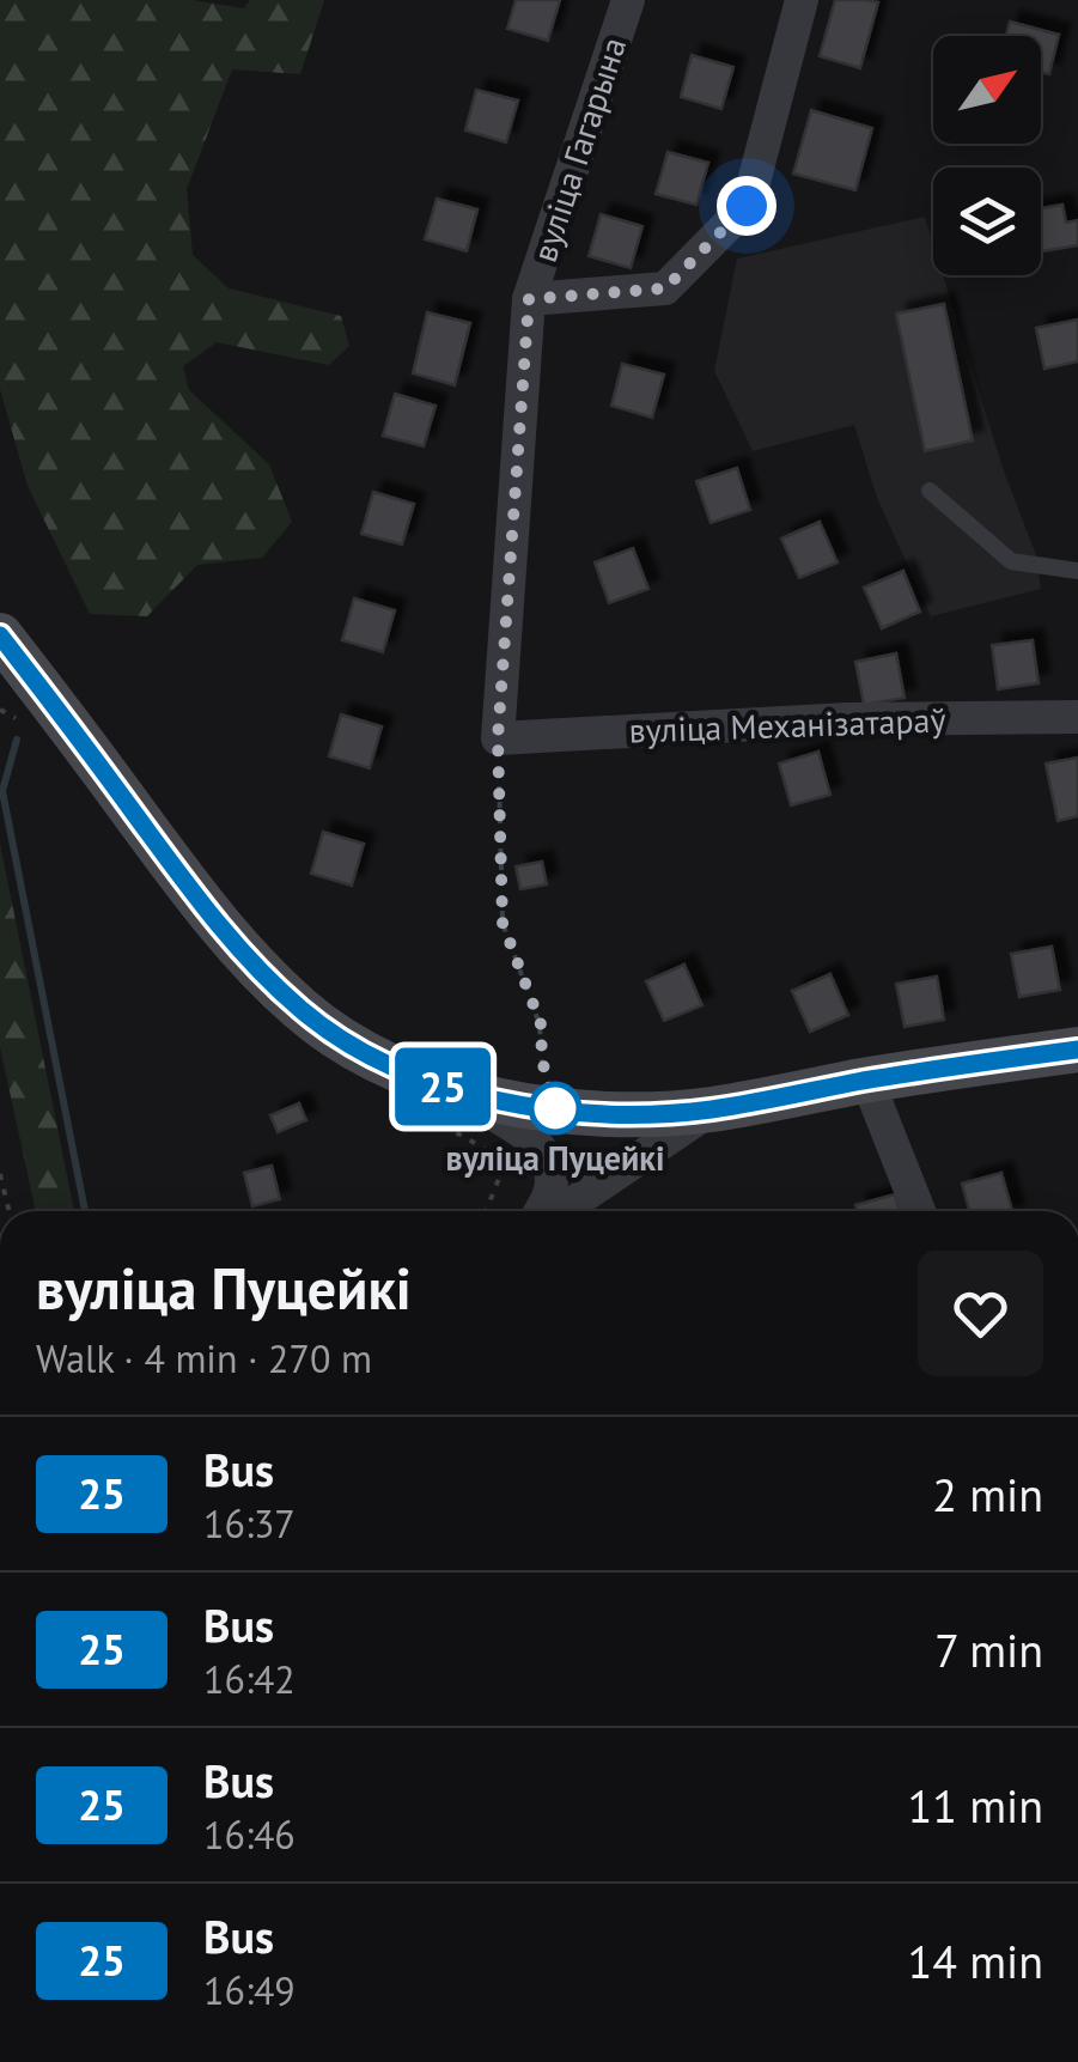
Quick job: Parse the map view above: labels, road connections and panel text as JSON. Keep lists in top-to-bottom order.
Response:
{
  "streets": {
    "street": ["вуліца Гагарына", "вуліца Механізатараў"]
  },
  "crossings": [
    ["вуліца Гагарына", "вуліца Механізатараў"]
  ],
  "places": ["вуліца Пуцейкі"],
  "lines": ["bus line 25"],
  "north": "top right",
  "page": {
    "on_map": "25",
    "heading": ["вуліца Пуцейкі", "Walk · 4 min · 270 m"],
    "list": [
      {
        "mark": "25",
        "name": "Bus",
        "note": "16:37",
        "value": "2 min"
      },
      {
        "mark": "25",
        "name": "Bus",
        "note": "16:42",
        "value": "7 min"
      },
      {
        "mark": "25",
        "name": "Bus",
        "note": "16:46",
        "value": "11 min"
      },
      {
        "mark": "25",
        "name": "Bus",
        "note": "16:49",
        "value": "14 min"
      }
    ]
  }
}
